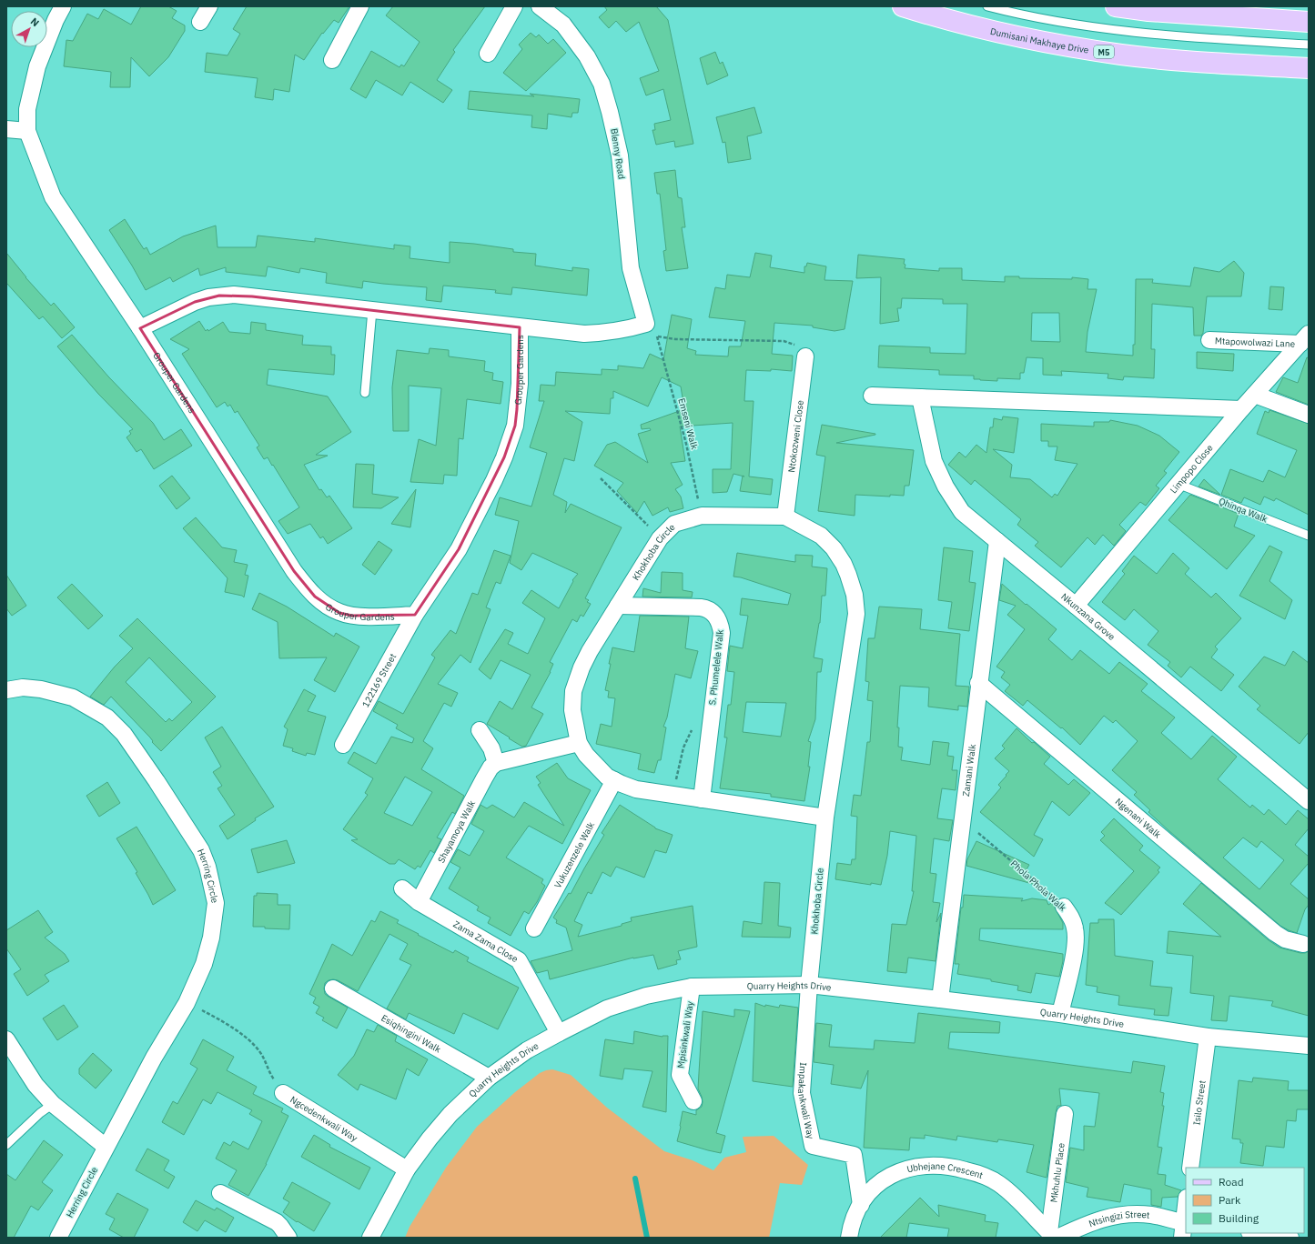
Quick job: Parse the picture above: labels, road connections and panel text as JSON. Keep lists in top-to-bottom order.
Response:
{
  "streets": {
    "main road": ["Dumisani Makhaye Drive", "M5"],
    "street": [
      "Blenny Road",
      "Mtapowolwazi Lane",
      "Grouper Gardens",
      "Ntokozweni Close",
      "Limpopo Close",
      "Khokhoba Circle",
      "Nkunzana Grove",
      "S. Phumelele Walk",
      "122169 Street",
      "Zamani Walk",
      "Ngenani Walk",
      "Shayamoya Walk",
      "Vukuzenzele Walk",
      "Herring Circle",
      "Phola Phola Walk",
      "Zama Zama Close",
      "Quarry Heights Drive",
      "Esiqhingini Walk",
      "Mpisinkwali Way",
      "Impakankwali Way",
      "Isilo Street",
      "Ngcedenkwali Way",
      "Mkhuhlu Place",
      "Ubhejane Crescent",
      "Ntsingizi Street"
    ],
    "lane": ["Qhinqa Walk"],
    "path": ["Emseni Walk"]
  },
  "crossings": [
    ["Blenny Road", "Grouper Gardens"],
    ["Blenny Road", "Emseni Walk"],
    ["Mtapowolwazi Lane", "Limpopo Close"],
    ["Grouper Gardens", "Emseni Walk"],
    ["Grouper Gardens", "122169 Street"],
    ["Emseni Walk", "Khokhoba Circle"],
    ["Ntokozweni Close", "Khokhoba Circle"],
    ["Limpopo Close", "Qhinqa Walk"],
    ["Limpopo Close", "Nkunzana Grove"],
    ["Khokhoba Circle", "S. Phumelele Walk"],
    ["Khokhoba Circle", "Vukuzenzele Walk"],
    ["Khokhoba Circle", "Quarry Heights Drive"],
    ["Khokhoba Circle", "Impakankwali Way"],
    ["Nkunzana Grove", "Zamani Walk"],
    ["Zamani Walk", "Ngenani Walk"],
    ["Zamani Walk", "Phola Phola Walk"],
    ["Zamani Walk", "Quarry Heights Drive"],
    ["Shayamoya Walk", "Zama Zama Close"],
    ["Herring Circle", "Ngcedenkwali Way"],
    ["Phola Phola Walk", "Quarry Heights Drive"],
    ["Zama Zama Close", "Quarry Heights Drive"],
    ["Quarry Heights Drive", "Esiqhingini Walk"],
    ["Quarry Heights Drive", "Mpisinkwali Way"],
    ["Quarry Heights Drive", "Impakankwali Way"],
    ["Quarry Heights Drive", "Isilo Street"],
    ["Quarry Heights Drive", "Ngcedenkwali Way"],
    ["Impakankwali Way", "Ubhejane Crescent"],
    ["Mkhuhlu Place", "Ubhejane Crescent"],
    ["Mkhuhlu Place", "Ntsingizi Street"],
    ["Ubhejane Crescent", "Ntsingizi Street"]
  ],
  "legend": ["Road", "Park", "Building"],
  "north": "top right"
}
